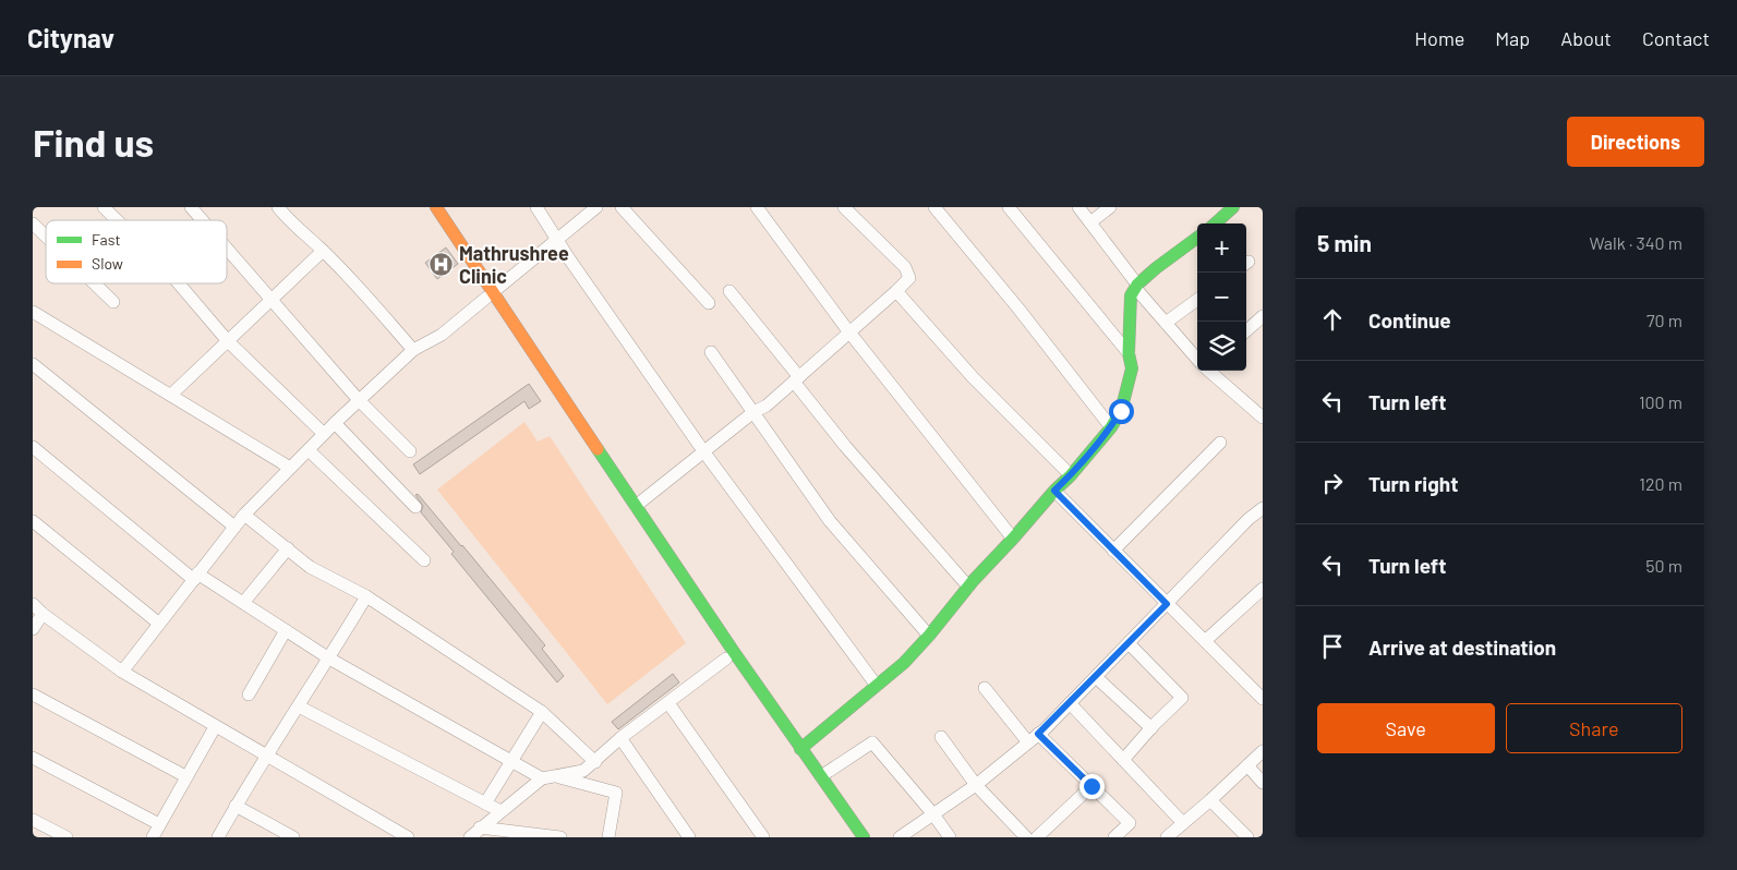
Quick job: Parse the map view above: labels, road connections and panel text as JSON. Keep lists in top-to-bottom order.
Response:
{
  "places": {
    "hospital": ["Mathrushree Clinic"]
  },
  "legend": ["Fast", "Slow"],
  "page": {
    "header": "Citynav",
    "nav": [
      "Home",
      "Map",
      "About",
      "Contact"
    ],
    "buttons": [
      "Directions",
      ["Save", "Share"]
    ],
    "title": "Find us",
    "heading": ["5 min", "Walk · 340 m"],
    "map_buttons": ["+", "−"],
    "list": [
      ["Continue", "70 m"],
      ["Turn left", "100 m"],
      ["Turn right", "120 m"],
      ["Turn left", "50 m"],
      "Arrive at destination"
    ]
  }
}
